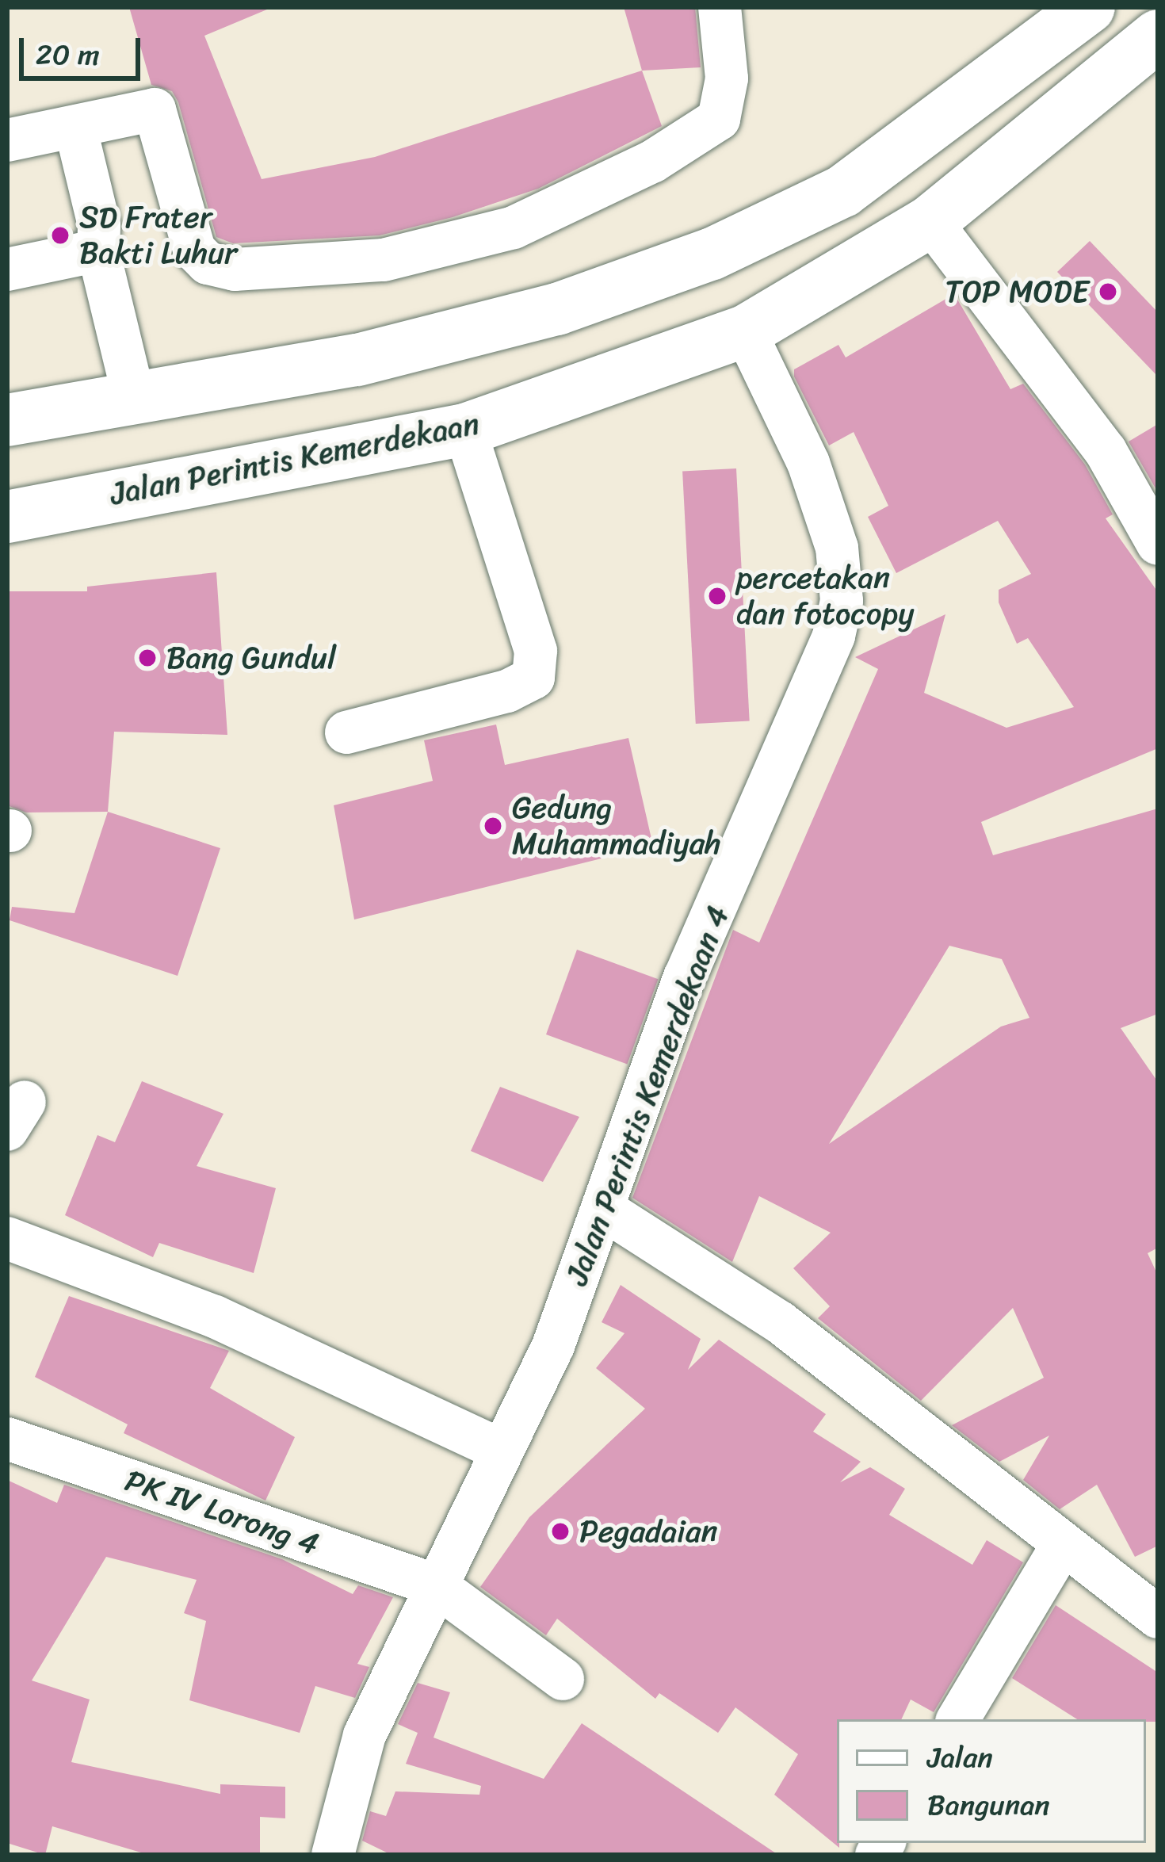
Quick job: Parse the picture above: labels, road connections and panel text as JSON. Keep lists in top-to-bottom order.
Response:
{
  "streets": {
    "highway": ["Jalan Perintis Kemerdekaan"],
    "street": ["Jalan Perintis Kemerdekaan 4", "PK IV Lorong 4"]
  },
  "crossings": [
    ["Jalan Perintis Kemerdekaan", "Jalan Perintis Kemerdekaan 4"],
    ["Jalan Perintis Kemerdekaan 4", "PK IV Lorong 4"]
  ],
  "places": [
    "SD Frater Bakti Luhur",
    "TOP MODE",
    "percetakan dan fotocopy",
    "Bang Gundul",
    "Gedung Muhammadiyah",
    "Pegadaian"
  ],
  "legend": ["Jalan", "Bangunan"],
  "scale_bar": "20 m"
}
